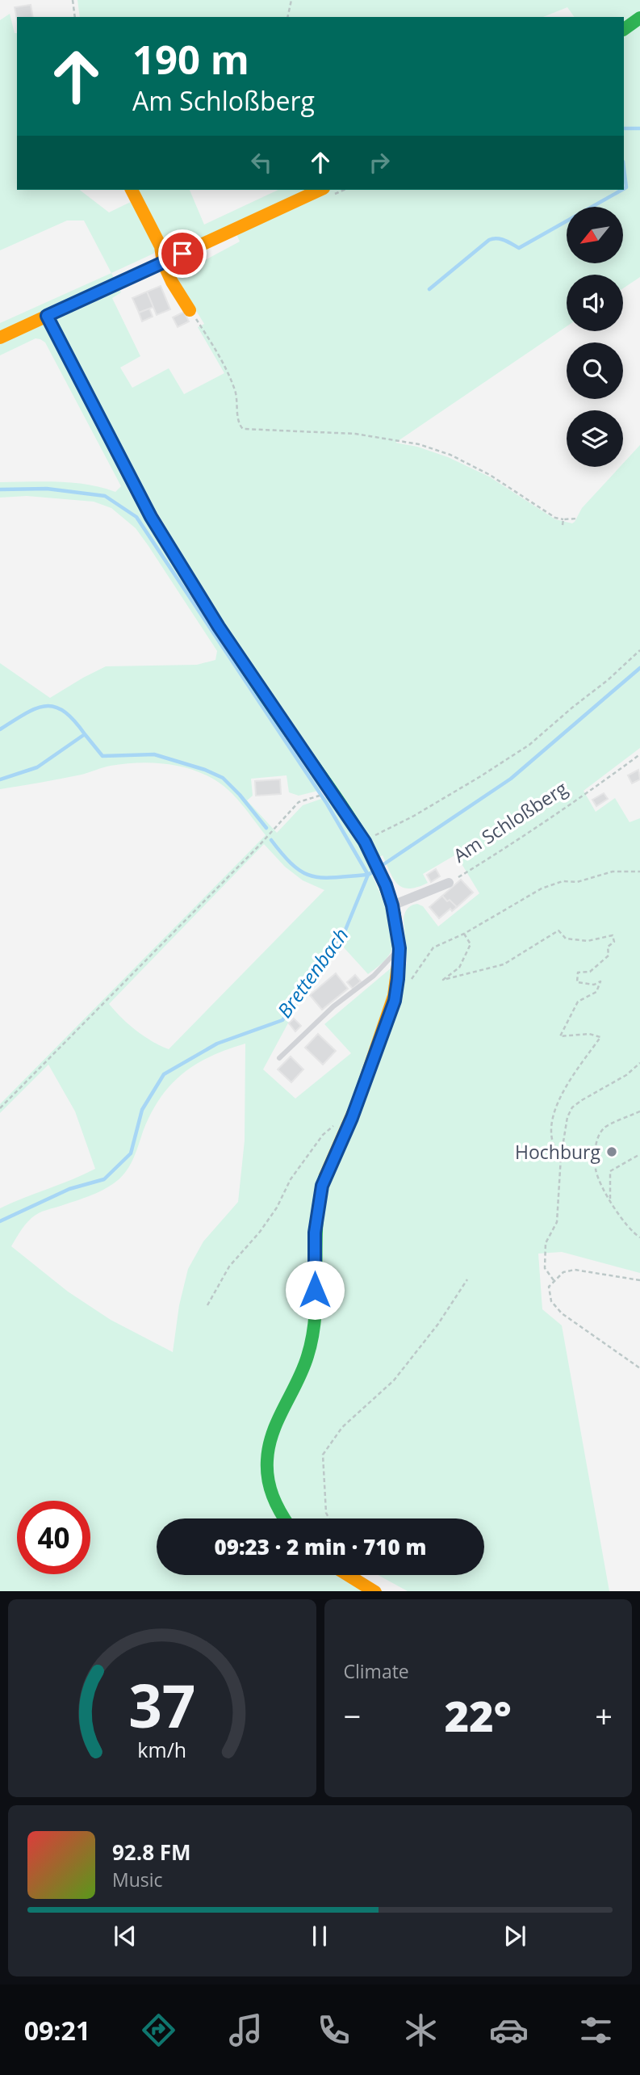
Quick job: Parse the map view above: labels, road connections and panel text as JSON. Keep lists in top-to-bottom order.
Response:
{
  "streets": {
    "street": ["Am Schloßberg"]
  },
  "water": ["Brettenbach"],
  "places": ["Hochburg"],
  "north": "bottom left",
  "page": {
    "turn": ["190 m", "Am Schloßberg"],
    "limit": "40",
    "trip": "09:23 · 2 min · 710 m",
    "tile": "Climate",
    "heat": ["−", "22°", "+"],
    "song": ["92.8 FM", "Music"],
    "tabs": "09:21",
    "gauge": ["37", "km/h"]
  }
}
